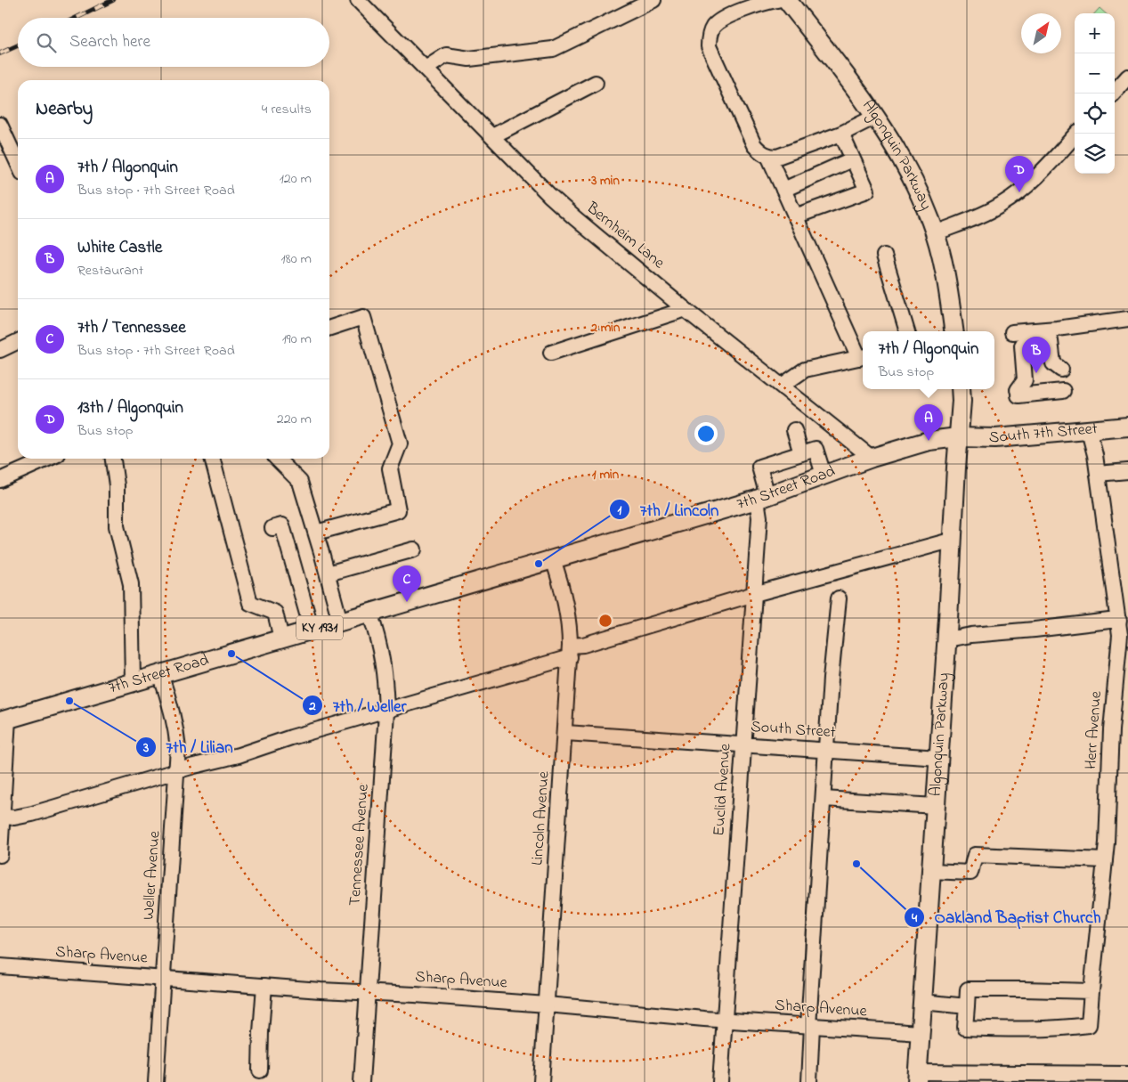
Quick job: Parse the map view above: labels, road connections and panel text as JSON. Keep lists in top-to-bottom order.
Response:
{
  "streets": {
    "main road": [
      "Algonquin Parkway",
      "South 7th Street",
      "7th Street Road",
      "KY 1931"
    ],
    "street": [
      "Bernheim Lane",
      "South Street",
      "Herr Avenue",
      "Euclid Avenue",
      "Lincoln Avenue",
      "Tennessee Avenue",
      "Weller Avenue",
      "Sharp Avenue"
    ]
  },
  "crossings": [
    ["Algonquin Parkway", "South 7th Street"],
    ["Algonquin Parkway", "7th Street Road"],
    ["Algonquin Parkway", "South Street"],
    ["Algonquin Parkway", "Sharp Avenue"],
    ["Bernheim Lane", "7th Street Road"],
    ["South 7th Street", "7th Street Road"],
    ["South 7th Street", "Herr Avenue"],
    ["7th Street Road", "Euclid Avenue"],
    ["7th Street Road", "Lincoln Avenue"],
    ["7th Street Road", "Tennessee Avenue"],
    ["7th Street Road", "Weller Avenue"],
    ["South Street", "Euclid Avenue"],
    ["South Street", "Lincoln Avenue"],
    ["Euclid Avenue", "Sharp Avenue"],
    ["Lincoln Avenue", "Sharp Avenue"],
    ["Tennessee Avenue", "Sharp Avenue"],
    ["Weller Avenue", "Sharp Avenue"]
  ],
  "places": [
    "7th / Lincoln",
    "7th / Weller",
    "7th / Lilian",
    "Oakland Baptist Church"
  ],
  "north": "top right",
  "page": {
    "map_buttons": ["+", "−"],
    "search": "Search here",
    "heading": ["Nearby", "4 results"],
    "list": [
      {
        "mark": "A",
        "name": "7th / Algonquin",
        "note": "Bus stop · 7th Street Road",
        "value": "120 m"
      },
      {
        "mark": "B",
        "name": "White Castle",
        "note": "Restaurant",
        "value": "180 m"
      },
      {
        "mark": "C",
        "name": "7th / Tennessee",
        "note": "Bus stop · 7th Street Road",
        "value": "190 m"
      },
      {
        "mark": "D",
        "name": "13th / Algonquin",
        "note": "Bus stop",
        "value": "220 m"
      }
    ],
    "pins": [
      "D",
      "B",
      "A",
      "C"
    ],
    "popup": ["7th / Algonquin", "Bus stop"]
  },
  "rings": ["3 min", "2 min", "1 min"]
}
